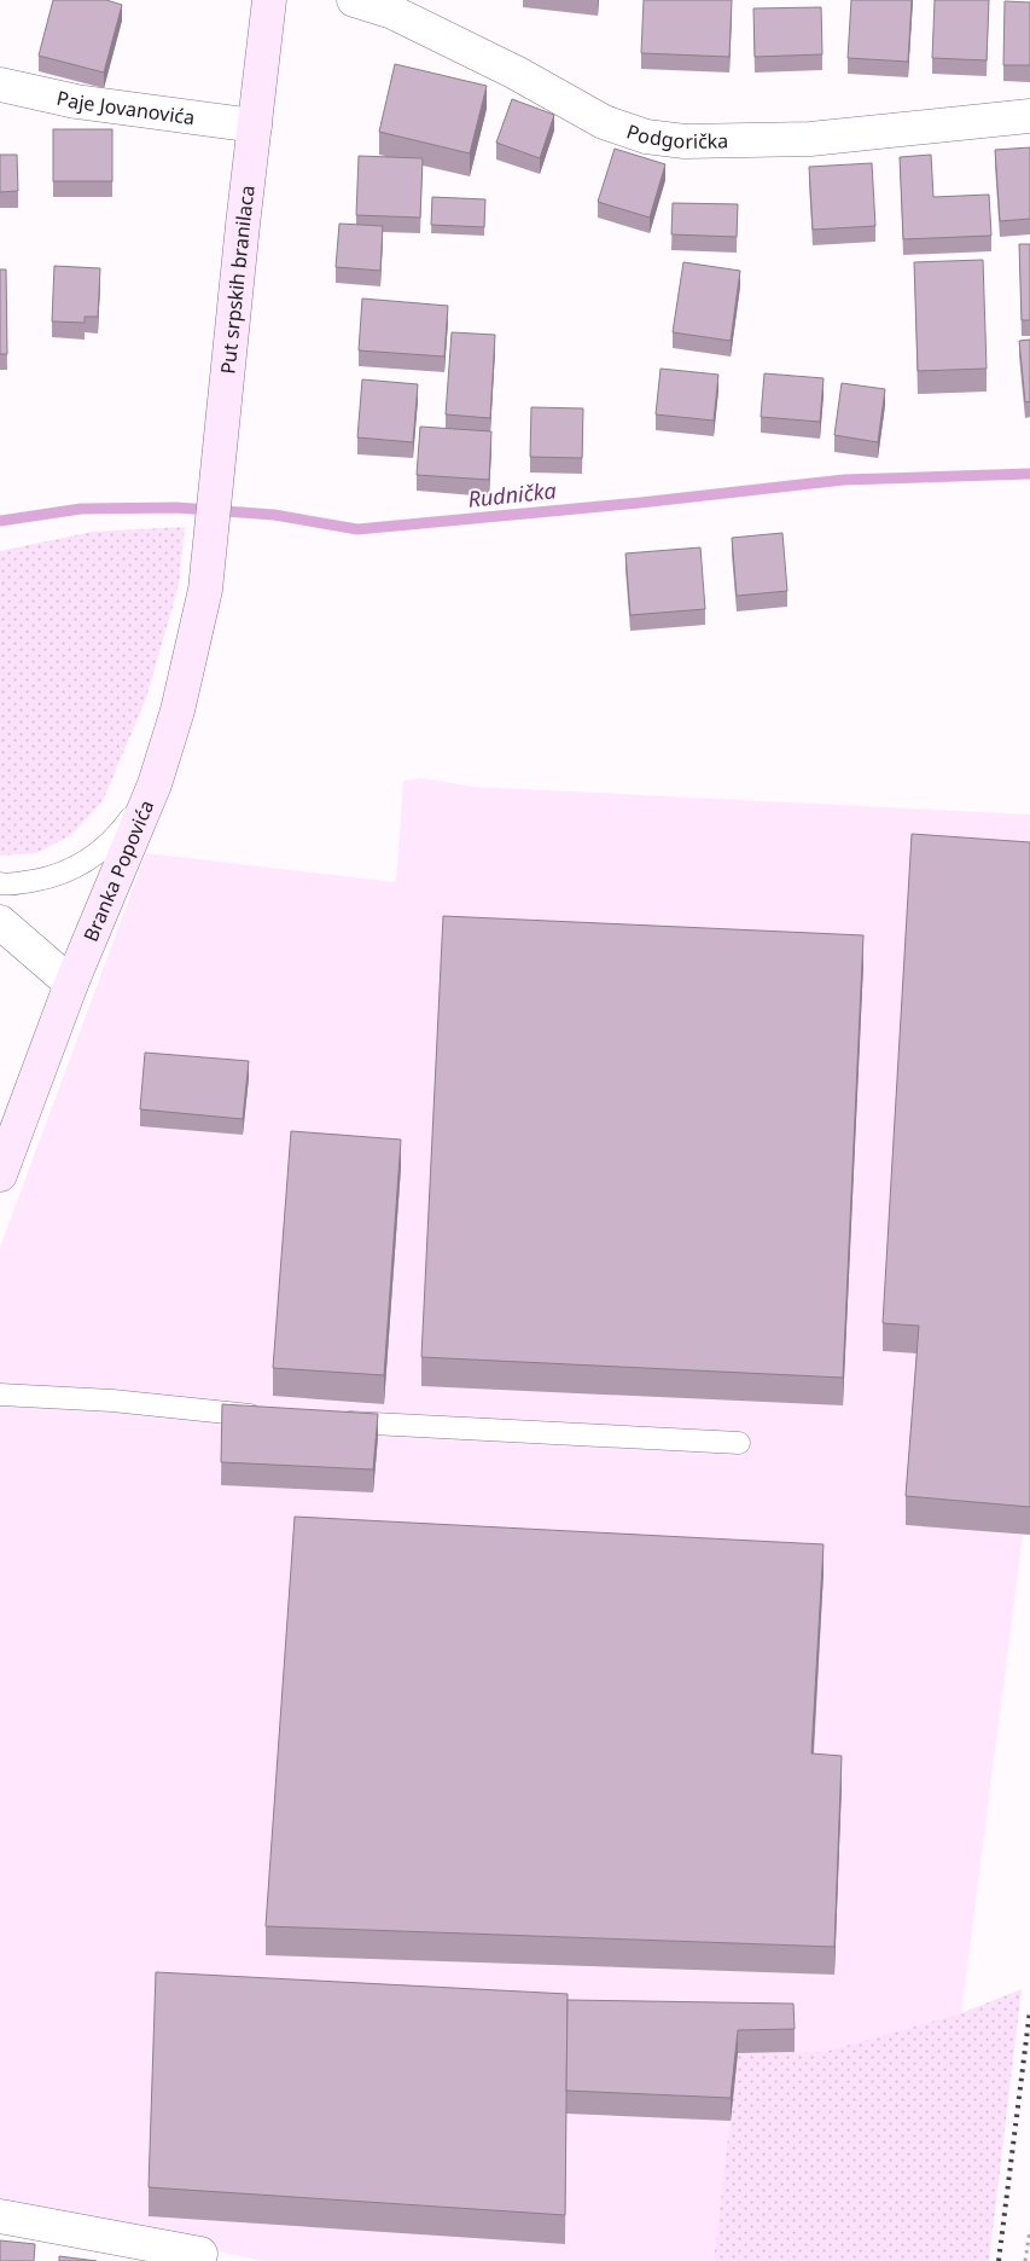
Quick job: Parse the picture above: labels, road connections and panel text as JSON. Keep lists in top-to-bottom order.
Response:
{
  "streets": {
    "main road": ["Put srpskih branilaca", "Branka Popovića"],
    "street": ["Paje Jovanovića", "Podgorička"]
  },
  "crossings": [
    ["Paje Jovanovića", "Put srpskih branilaca"],
    ["Put srpskih branilaca", "Branka Popovića"]
  ],
  "water": ["Rudnička"]
}
